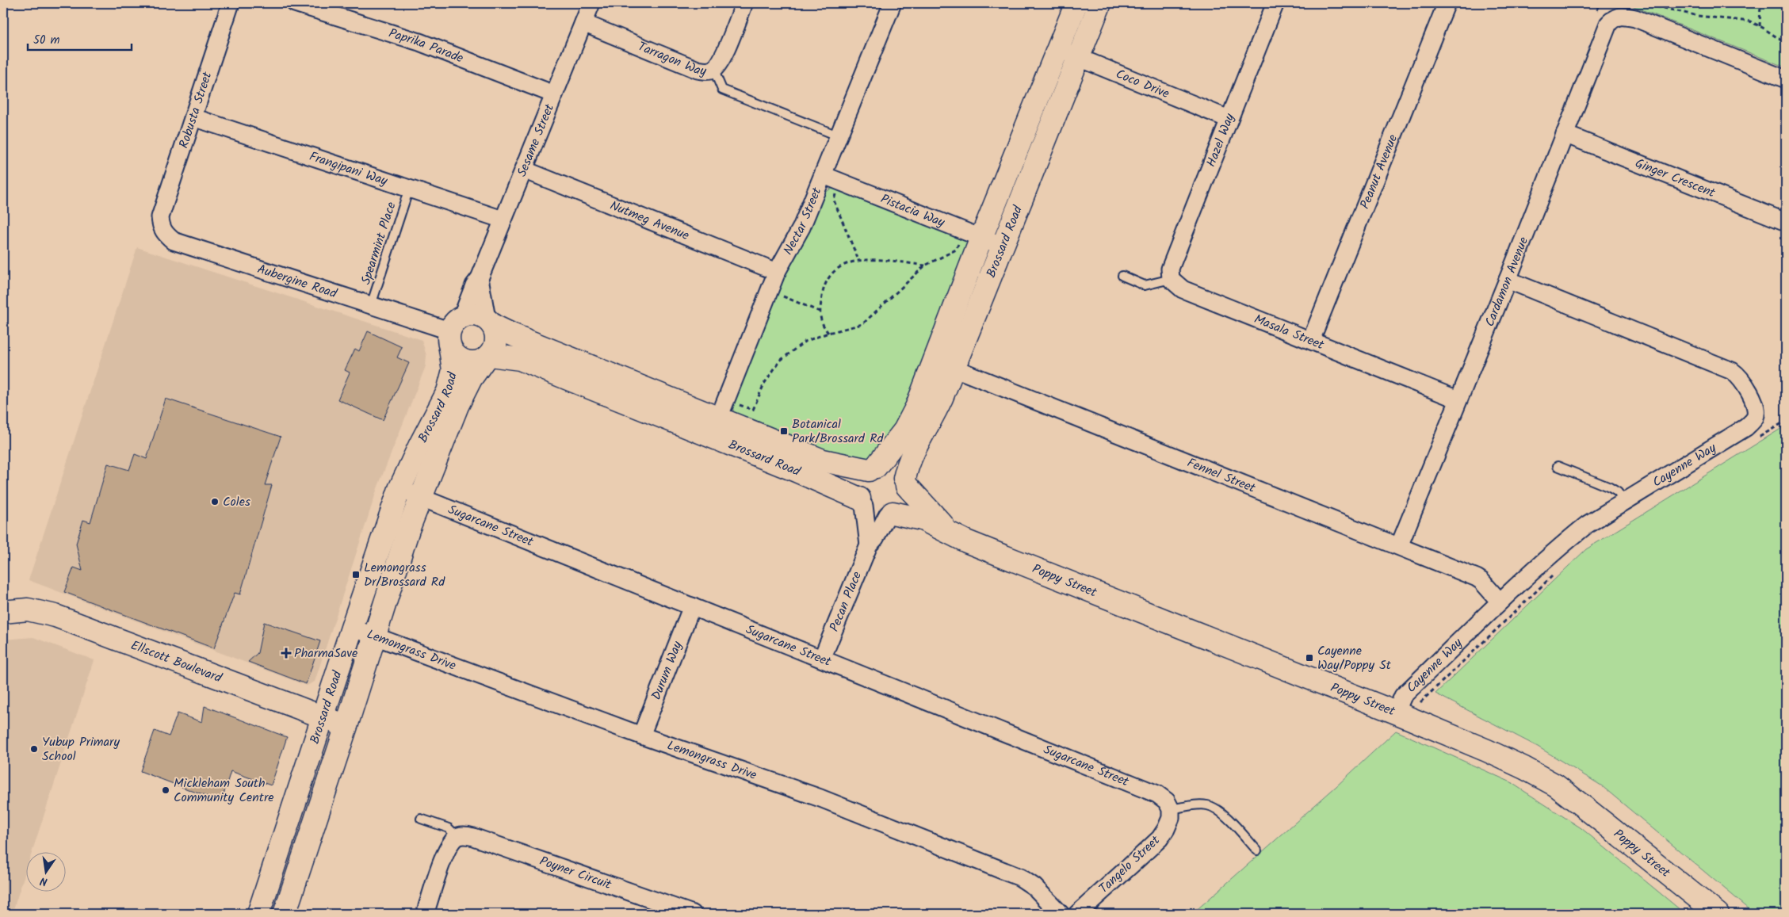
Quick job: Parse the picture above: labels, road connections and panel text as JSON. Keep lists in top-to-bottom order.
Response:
{
  "streets": {
    "street": [
      "Paprika Parade",
      "Tarragon Way",
      "Coco Drive",
      "Robusta Street",
      "Sesame Street",
      "Hazel Way",
      "Frangipani Way",
      "Peanut Avenue",
      "Ginger Crescent",
      "Pistacia Way",
      "Nutmeg Avenue",
      "Nectar Street",
      "Brossard Road",
      "Aubergine Road",
      "Cardamon Avenue",
      "Masala Street",
      "Cayenne Way",
      "Fennel Street",
      "Sugarcane Street",
      "Poppy Street",
      "Pecan Place",
      "Lemongrass Drive",
      "Ellscott Boulevard",
      "Durum Way",
      "Tangelo Street",
      "Poyner Circuit"
    ],
    "lane": ["Spearmint Place"]
  },
  "crossings": [
    ["Paprika Parade", "Sesame Street"],
    ["Tarragon Way", "Sesame Street"],
    ["Tarragon Way", "Nectar Street"],
    ["Coco Drive", "Hazel Way"],
    ["Coco Drive", "Brossard Road"],
    ["Robusta Street", "Frangipani Way"],
    ["Robusta Street", "Aubergine Road"],
    ["Sesame Street", "Frangipani Way"],
    ["Sesame Street", "Nutmeg Avenue"],
    ["Sesame Street", "Brossard Road"],
    ["Sesame Street", "Aubergine Road"],
    ["Hazel Way", "Masala Street"],
    ["Frangipani Way", "Spearmint Place"],
    ["Peanut Avenue", "Masala Street"],
    ["Ginger Crescent", "Cardamon Avenue"],
    ["Pistacia Way", "Nectar Street"],
    ["Pistacia Way", "Brossard Road"],
    ["Nutmeg Avenue", "Nectar Street"],
    ["Nectar Street", "Brossard Road"],
    ["Brossard Road", "Aubergine Road"],
    ["Brossard Road", "Fennel Street"],
    ["Brossard Road", "Sugarcane Street"],
    ["Brossard Road", "Poppy Street"],
    ["Brossard Road", "Pecan Place"],
    ["Brossard Road", "Lemongrass Drive"],
    ["Brossard Road", "Ellscott Boulevard"],
    ["Spearmint Place", "Aubergine Road"],
    ["Cardamon Avenue", "Masala Street"],
    ["Cardamon Avenue", "Cayenne Way"],
    ["Cardamon Avenue", "Fennel Street"],
    ["Cayenne Way", "Fennel Street"],
    ["Cayenne Way", "Poppy Street"],
    ["Sugarcane Street", "Pecan Place"],
    ["Sugarcane Street", "Durum Way"],
    ["Sugarcane Street", "Tangelo Street"],
    ["Poppy Street", "Pecan Place"],
    ["Lemongrass Drive", "Durum Way"]
  ],
  "places": {
    "transit": ["Botanical Park/Brossard Rd", "Lemongrass Dr/Brossard Rd", "Cayenne Way/Poppy St"],
    "other": ["Coles", "Yubup Primary School", "Mickleham South Community Centre"],
    "health": ["PharmaSave"]
  },
  "scale_bar": "50 m",
  "north": "bottom"
}
